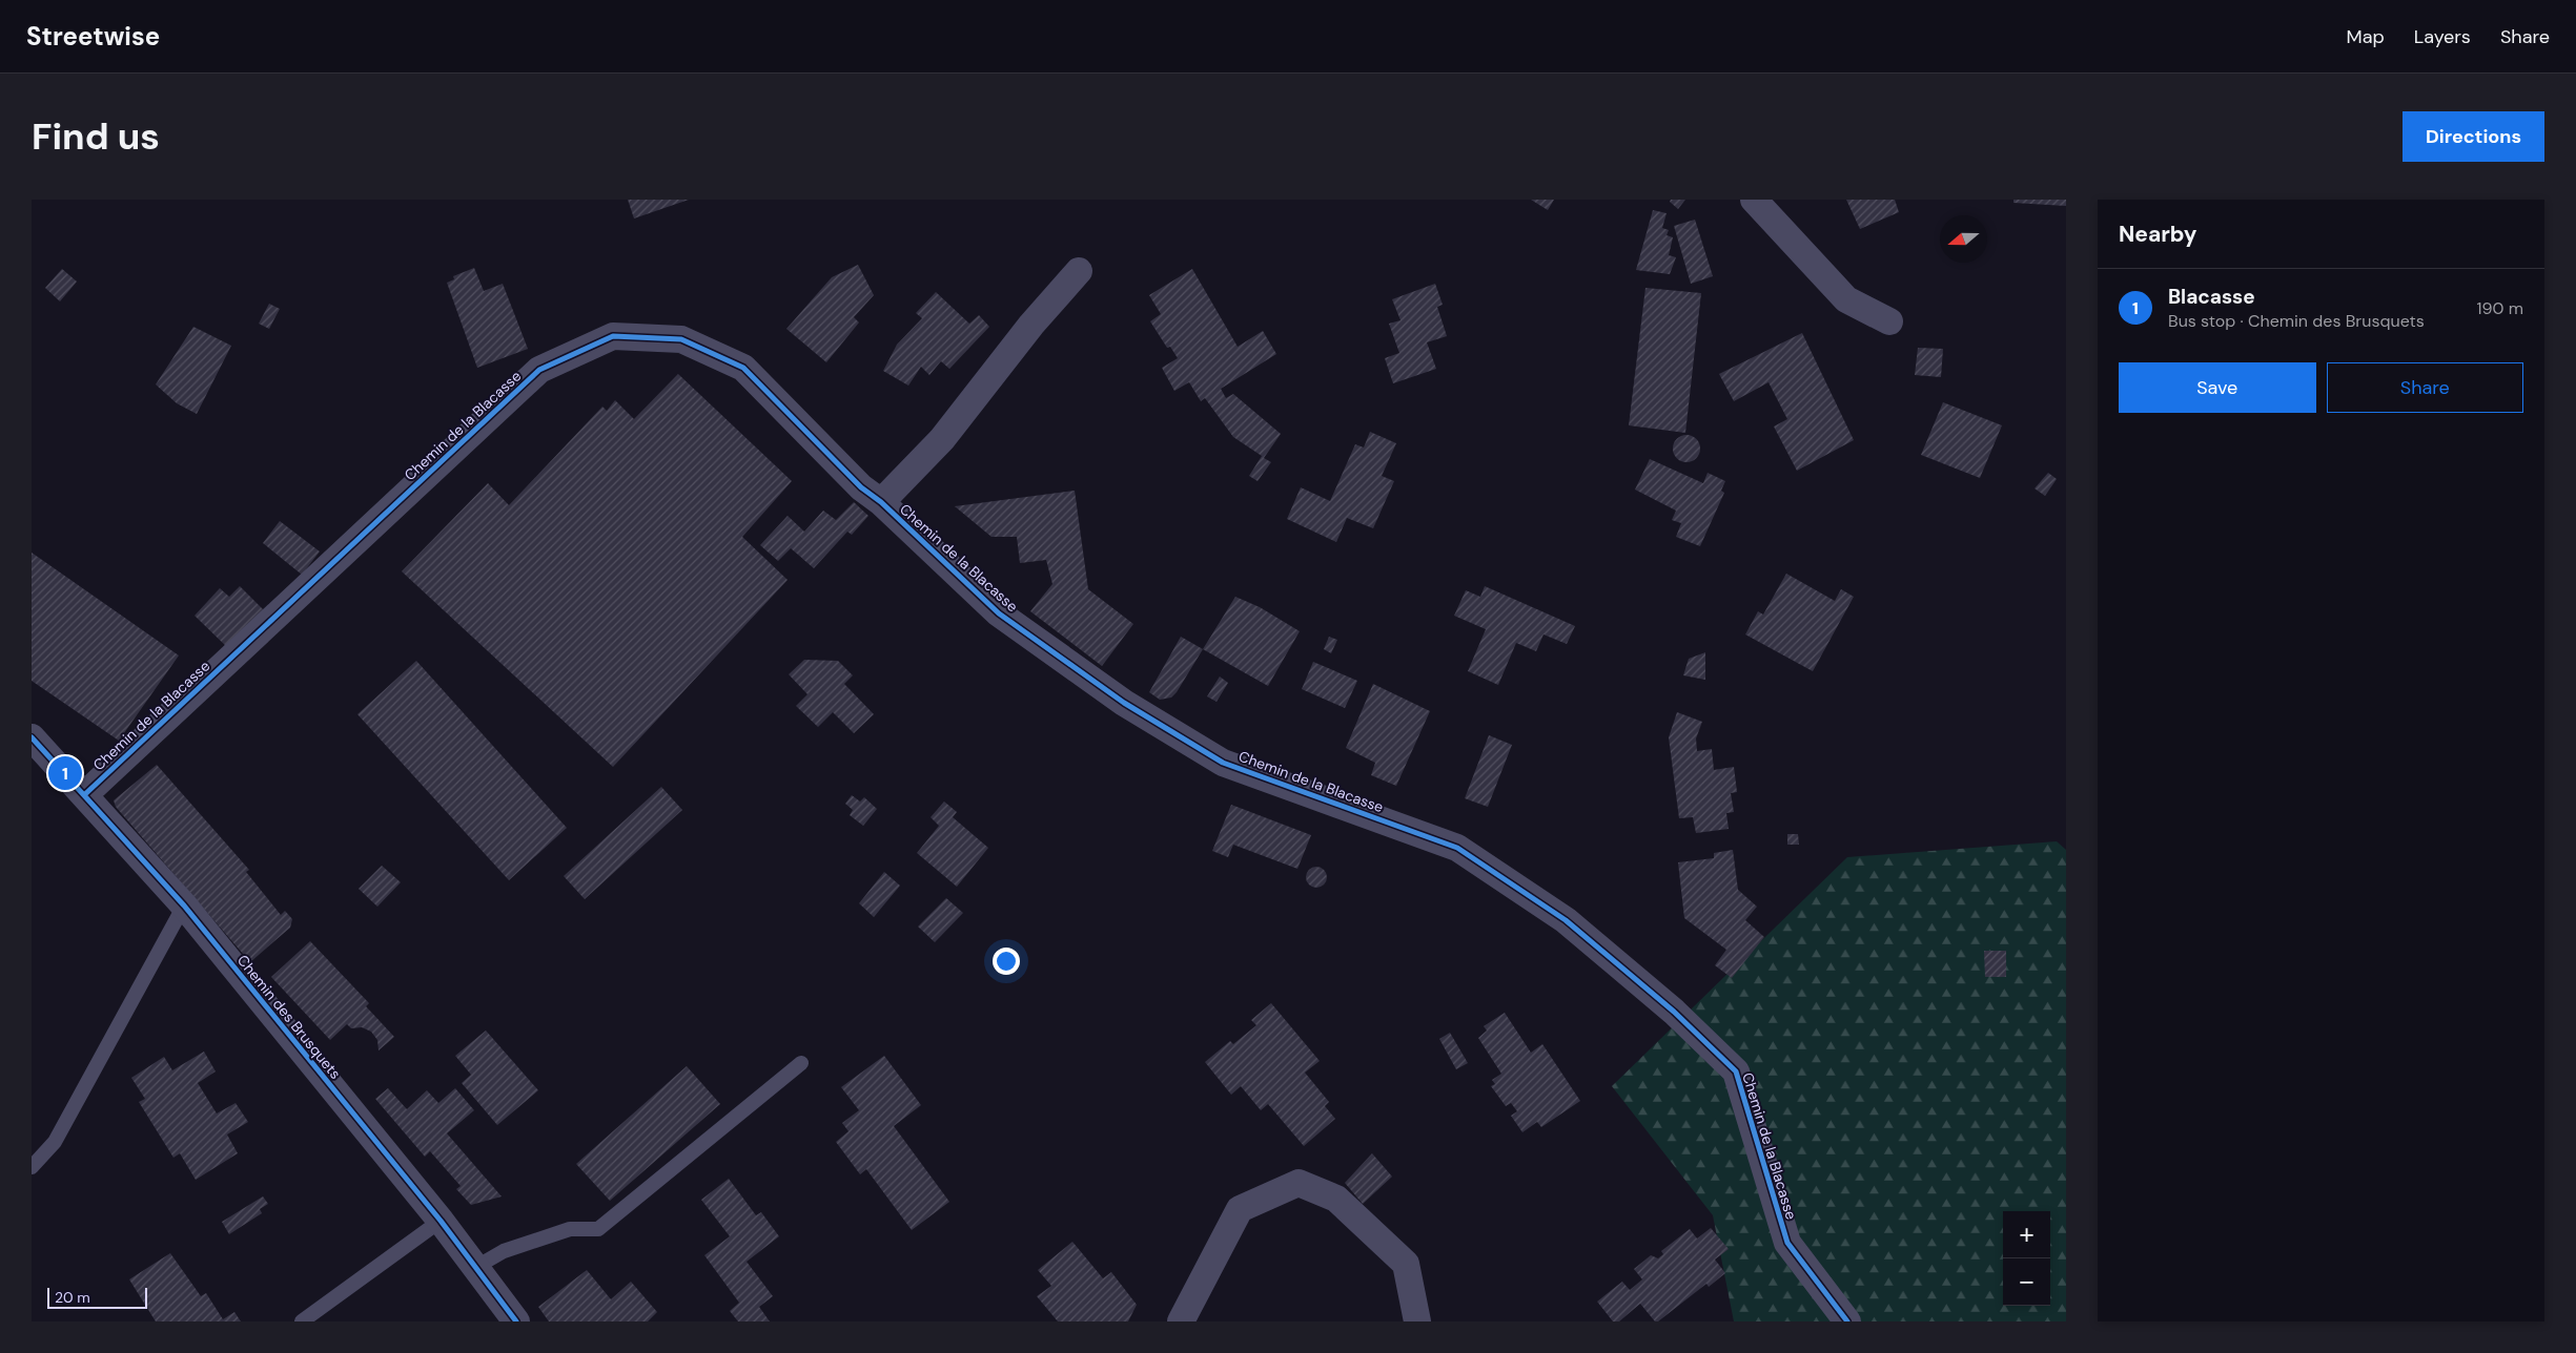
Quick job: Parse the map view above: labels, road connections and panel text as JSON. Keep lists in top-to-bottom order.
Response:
{
  "streets": {
    "street": ["Chemin de la Blacasse", "Chemin des Brusquets"]
  },
  "crossings": [
    ["Chemin de la Blacasse", "Chemin des Brusquets"]
  ],
  "scale_bar": "20 m",
  "north": "left",
  "page": {
    "header": "Streetwise",
    "nav": ["Map", "Layers", "Share"],
    "buttons": [
      "Directions",
      ["Save", "Share"]
    ],
    "title": "Find us",
    "heading": "Nearby",
    "list": [
      {
        "mark": "1",
        "name": "Blacasse",
        "note": "Bus stop · Chemin des Brusquets",
        "value": "190 m"
      }
    ],
    "pins": "1",
    "map_buttons": ["+", "−"],
    "scale": "20 m"
  }
}
